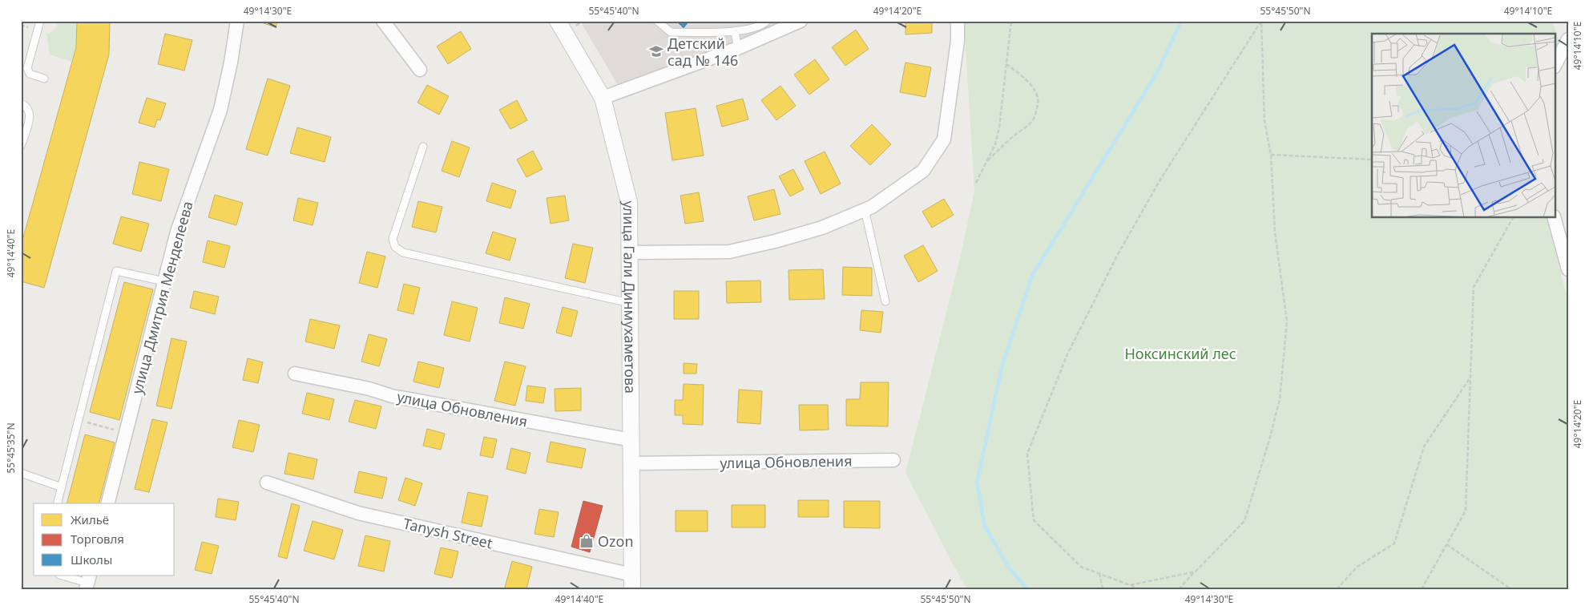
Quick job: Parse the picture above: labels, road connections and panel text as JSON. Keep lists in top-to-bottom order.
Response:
{
  "streets": {
    "street": [
      "улица Дмитрия Менделеева",
      "улица Гали Динмухаметова",
      "улица Обновления",
      "Tanysh Street"
    ]
  },
  "crossings": [
    ["улица Гали Динмухаметова", "улица Обновления"],
    ["улица Гали Динмухаметова", "Tanysh Street"]
  ],
  "parks": ["Ноксинский лес"],
  "places": {
    "school or university": ["Детский сад № 146"],
    "shop": ["Ozon"]
  },
  "legend": ["Жильё", "Торговля", "Школы"],
  "coordinates": [
    "49°14'30\"E",
    "55°45'40\"N",
    "49°14'20\"E",
    "55°45'50\"N",
    "49°14'10\"E",
    "49°14'40\"E",
    "55°45'35\"N"
  ]
}
